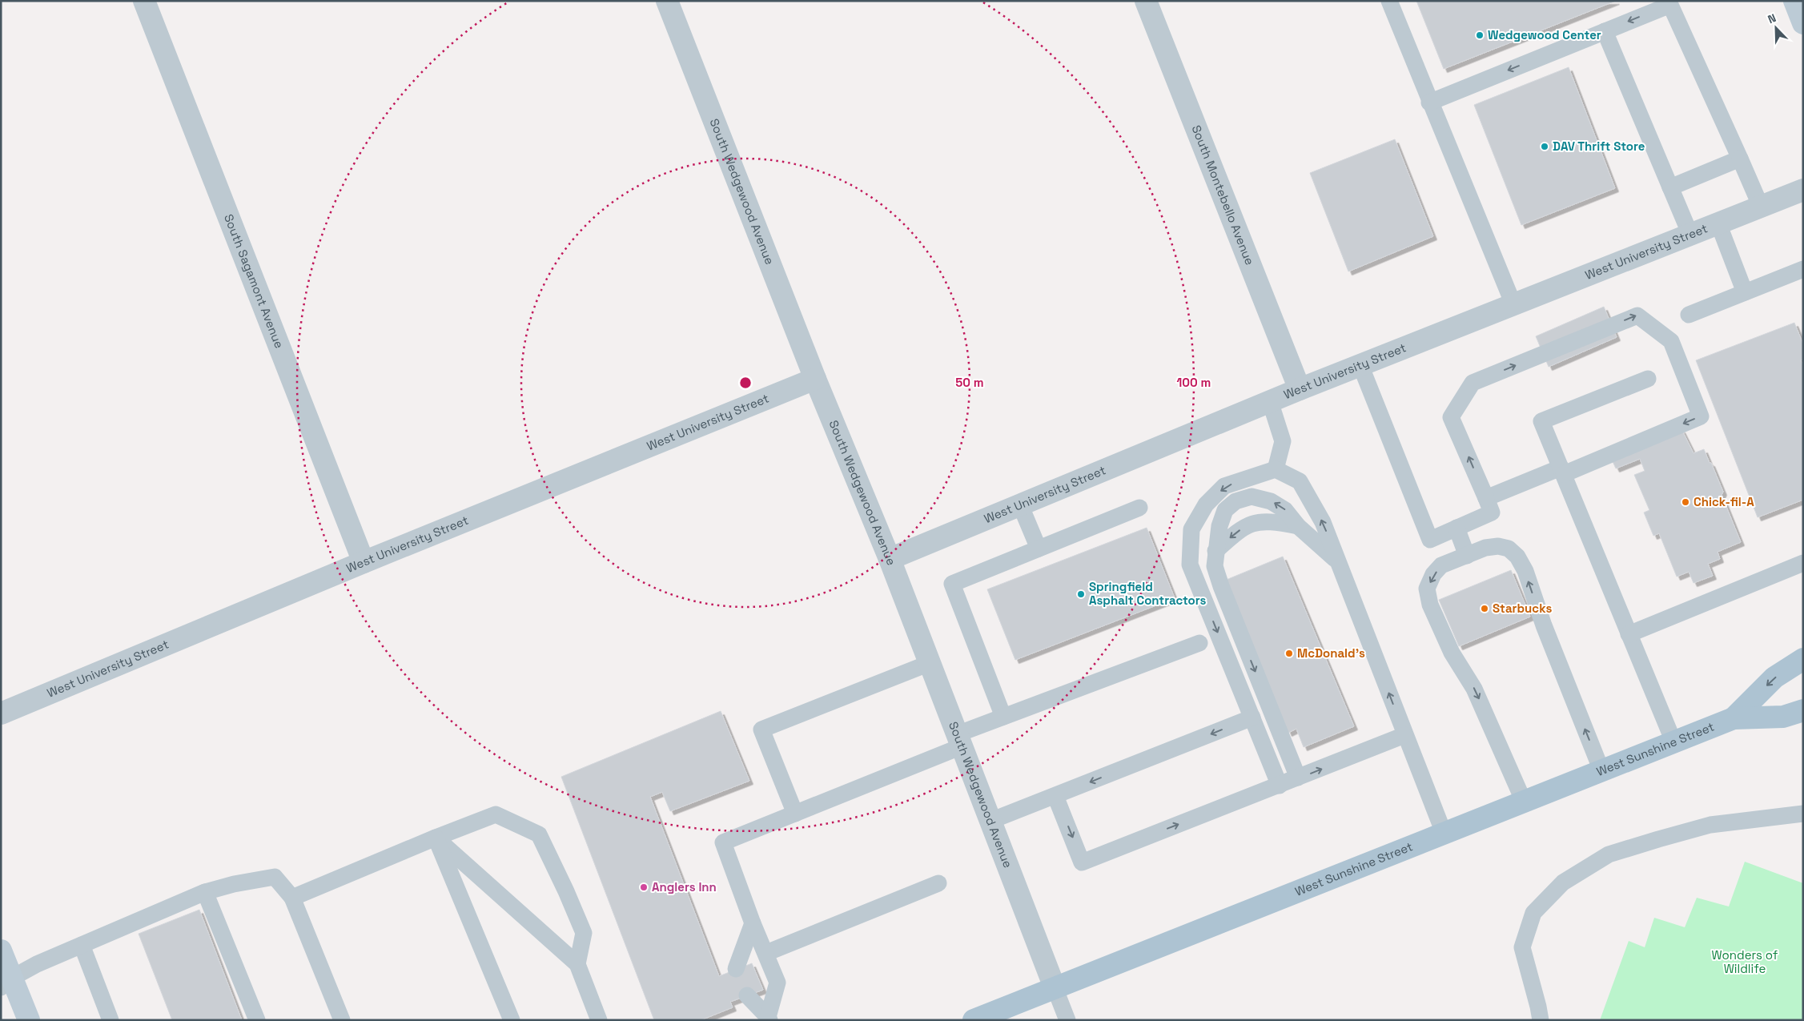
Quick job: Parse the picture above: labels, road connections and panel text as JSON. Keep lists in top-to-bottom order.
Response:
{
  "streets": {
    "main road": ["West Sunshine Street"],
    "street": [
      "South Wedgewood Avenue",
      "South Montebello Avenue",
      "West University Street",
      "South Sagamont Avenue"
    ]
  },
  "crossings": [
    ["South Wedgewood Avenue", "West University Street"],
    ["South Wedgewood Avenue", "West Sunshine Street"],
    ["South Montebello Avenue", "West University Street"],
    ["West University Street", "South Sagamont Avenue"]
  ],
  "parks": ["Wonders of Wildlife"],
  "places": [
    "Wedgewood Center",
    "DAV Thrift Store",
    "Chick-fil-A",
    "Springfield Asphalt Contractors",
    "Starbucks",
    "McDonald's",
    "Anglers Inn"
  ],
  "north": "top left",
  "rings": ["50 m", "100 m"]
}
